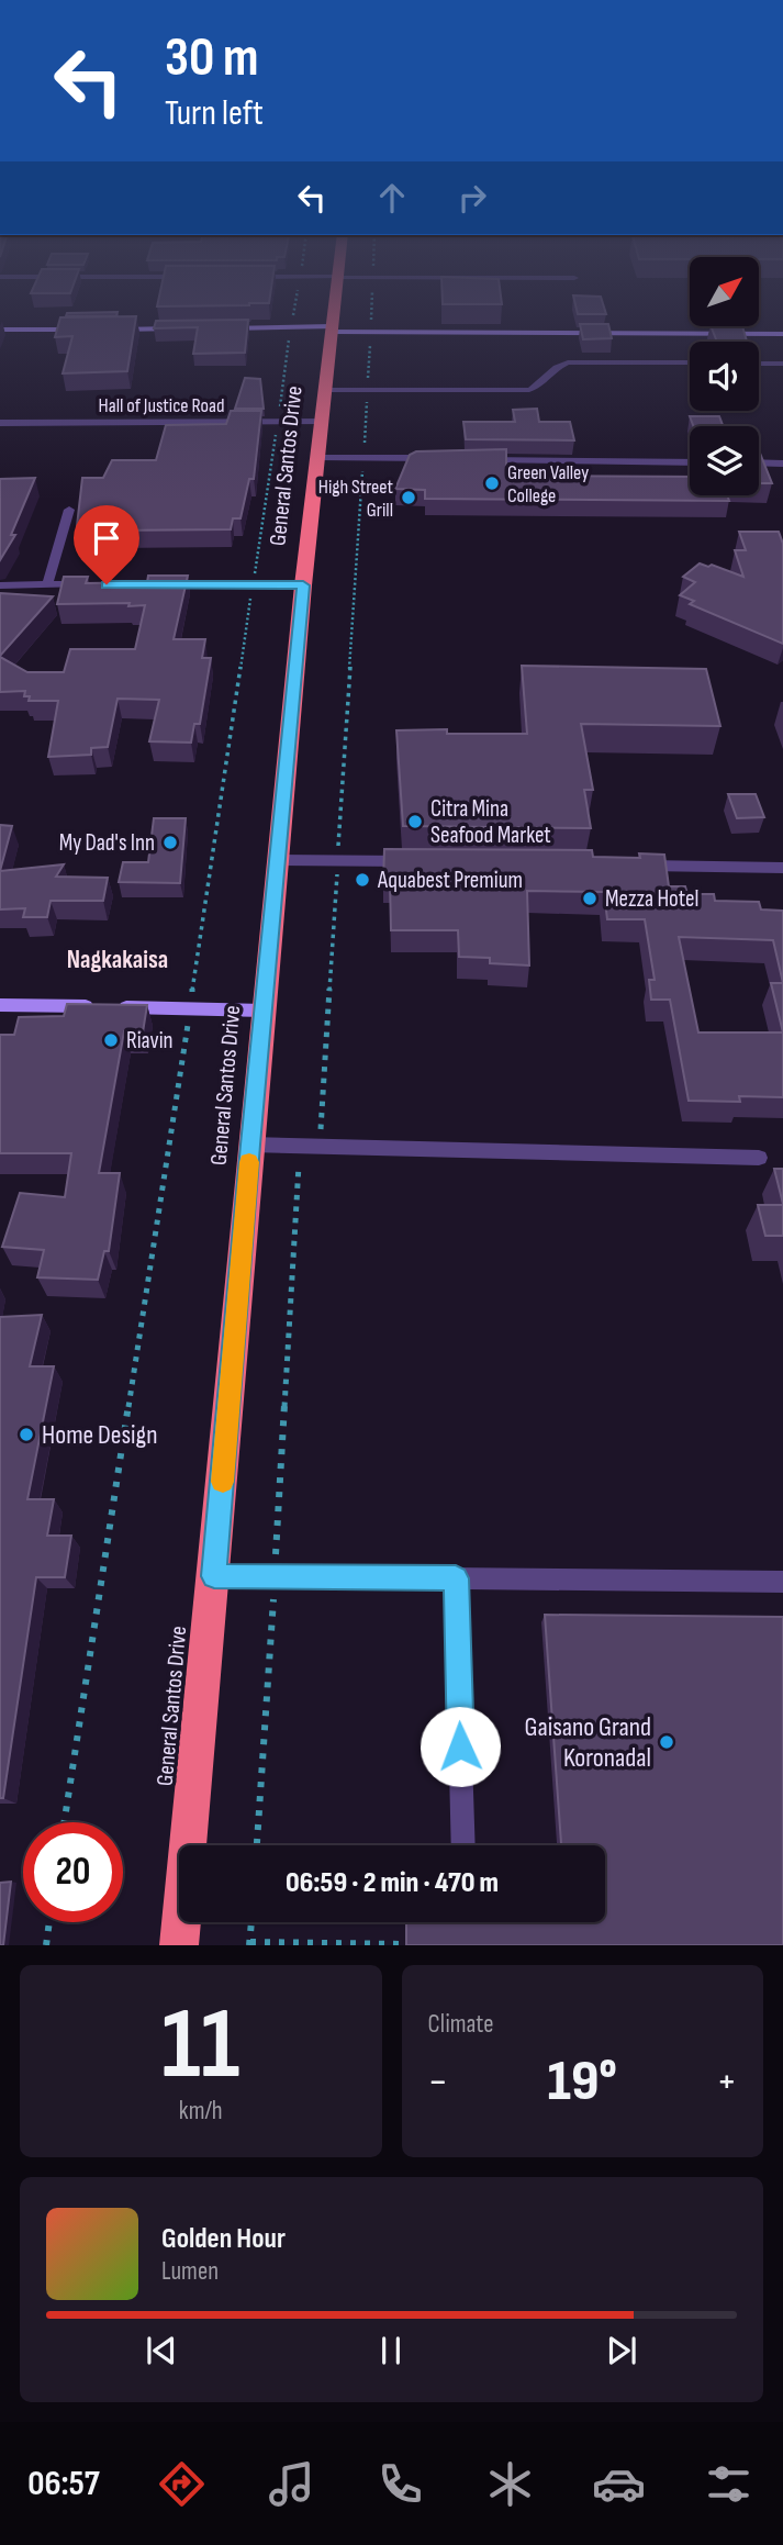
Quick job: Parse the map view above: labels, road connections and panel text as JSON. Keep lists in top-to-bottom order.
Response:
{
  "streets": {
    "highway": ["General Santos Drive"],
    "street": ["Hall of Justice Road"]
  },
  "crossings": [
    ["Hall of Justice Road", "General Santos Drive"]
  ],
  "districts": ["Nagkakaisa"],
  "places": [
    "Green Valley College",
    "High Street Grill",
    "Citra Mina Seafood Market",
    "My Dad's Inn",
    "Aquabest Premium",
    "Mezza Hotel",
    "Riavin",
    "Home Design",
    "Gaisano Grand Koronadal"
  ],
  "north": "top right",
  "page": {
    "turn": ["30 m", "Turn left"],
    "limit": "20",
    "trip": "06:59 · 2 min · 470 m",
    "tile": [
      ["11", "km/h"],
      "Climate"
    ],
    "heat": ["−", "19°", "+"],
    "song": ["Golden Hour", "Lumen"],
    "tabs": "06:57"
  }
}
